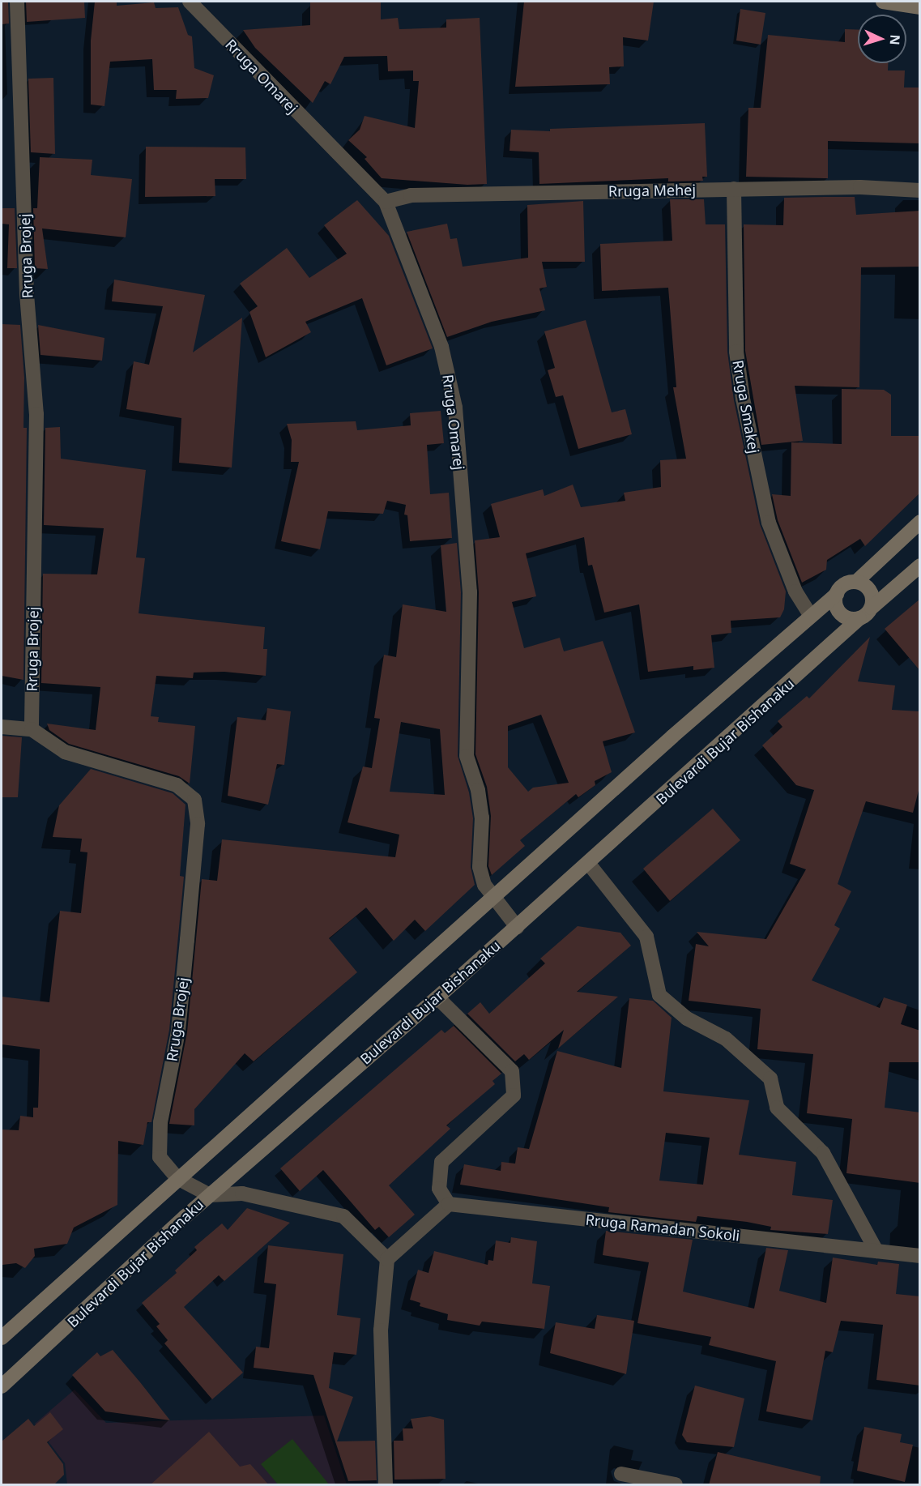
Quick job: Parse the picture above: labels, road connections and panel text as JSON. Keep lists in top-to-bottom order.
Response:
{
  "streets": {
    "main road": ["Bulevardi Bujar Bishanaku"],
    "street": [
      "Rruga Omarej",
      "Rruga Mehej",
      "Rruga Brojej",
      "Rruga Smakej",
      "Rruga Ramadan Sokoli"
    ]
  },
  "crossings": [
    ["Rruga Omarej", "Rruga Mehej"],
    ["Rruga Omarej", "Bulevardi Bujar Bishanaku"],
    ["Rruga Mehej", "Rruga Smakej"]
  ],
  "north": "right"
}
